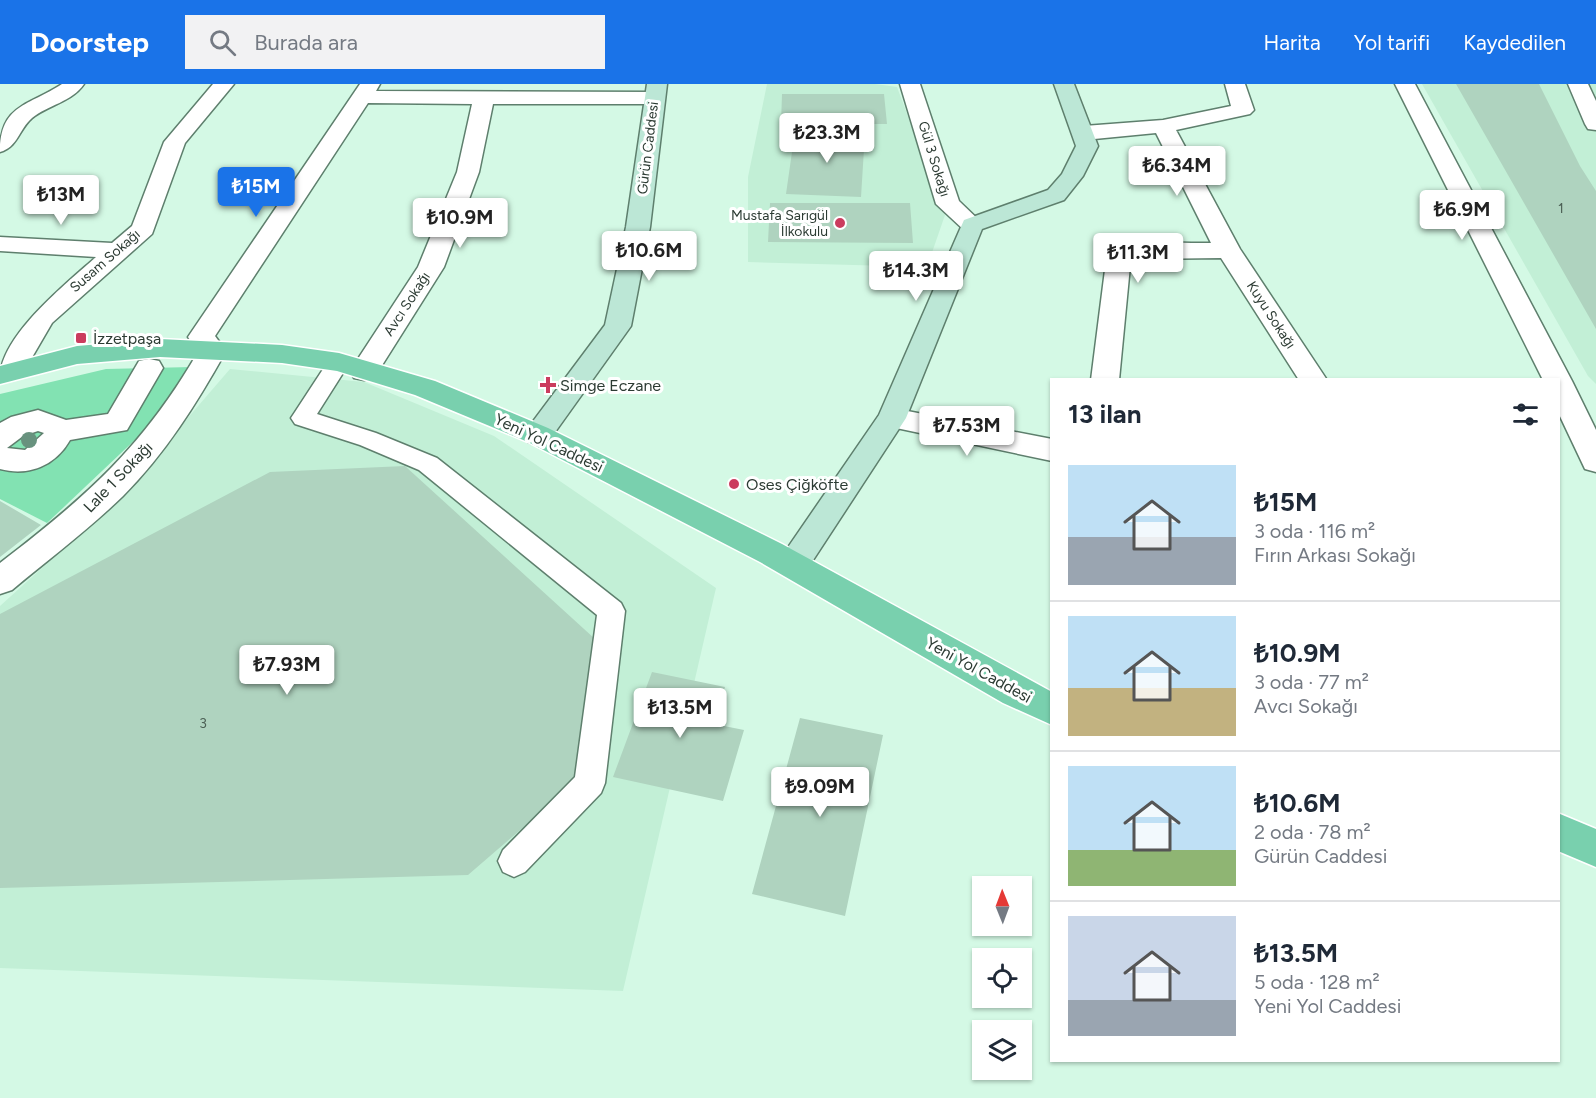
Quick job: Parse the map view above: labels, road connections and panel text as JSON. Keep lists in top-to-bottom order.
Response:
{
  "streets": {
    "main road": ["Yeni Yol Caddesi"],
    "street": [
      "Gürün Caddesi",
      "Gül 3 Sokağı",
      "Susam Sokağı",
      "Avcı Sokağı",
      "Kuyu Sokağı",
      "Lale 1 Sokağı"
    ]
  },
  "crossings": [
    ["Gürün Caddesi", "Yeni Yol Caddesi"],
    ["Susam Sokağı", "Yeni Yol Caddesi"],
    ["Avcı Sokağı", "Yeni Yol Caddesi"],
    ["Yeni Yol Caddesi", "Lale 1 Sokağı"]
  ],
  "places": {
    "other": ["Mustafa Sarıgül İlkokulu", "Oses Çiğköfte"],
    "transit": ["İzzetpaşa"],
    "health": ["Simge Eczane"]
  },
  "house_numbers": ["1", "3"],
  "north": "top",
  "page": {
    "header": "Doorstep",
    "search": "Burada ara",
    "nav": ["Harita", "Yol tarifi", "Kaydedilen"],
    "price": [
      "₺23.3M",
      "₺6.34M",
      "₺15M",
      "₺13M",
      "₺6.9M",
      "₺10.9M",
      "₺10.6M",
      "₺11.3M",
      "₺14.3M",
      "₺7.53M",
      "₺7.93M",
      "₺13.5M",
      "₺9.09M"
    ],
    "heading": "13 ilan",
    "list": [
      {
        "name": "₺15M",
        "note": "3 oda · 116 m² · Fırın Arkası Sokağı"
      },
      {
        "name": "₺10.9M",
        "note": "3 oda · 77 m² · Avcı Sokağı"
      },
      {
        "name": "₺10.6M",
        "note": "2 oda · 78 m² · Gürün Caddesi"
      },
      {
        "name": "₺13.5M",
        "note": "5 oda · 128 m² · Yeni Yol Caddesi"
      }
    ]
  }
}
